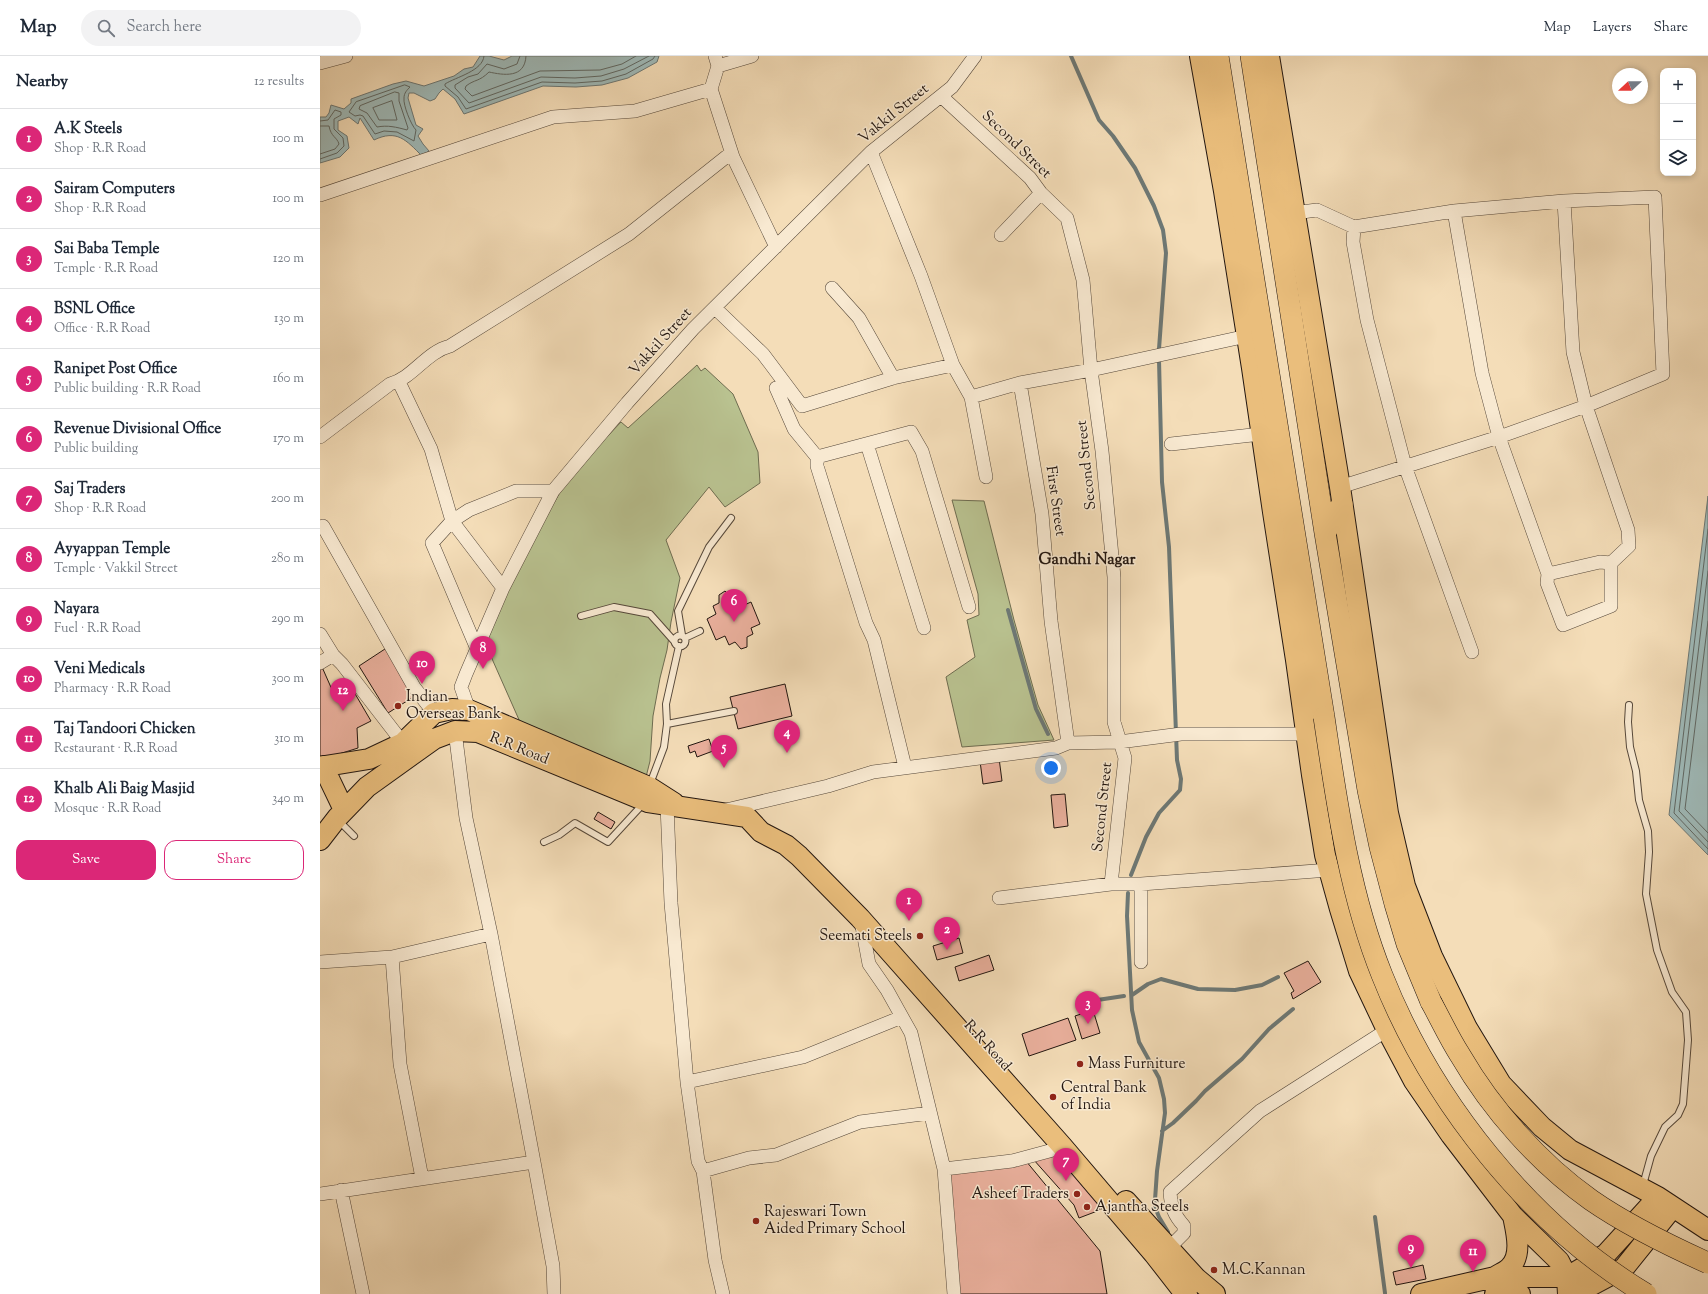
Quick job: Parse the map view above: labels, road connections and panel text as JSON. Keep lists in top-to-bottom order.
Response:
{
  "streets": {
    "main road": ["R.R Road"],
    "street": ["Vakkil Street", "Second Street", "First Street"]
  },
  "crossings": [
    ["Vakkil Street", "Second Street"],
    ["Vakkil Street", "R.R Road"]
  ],
  "districts": ["Gandhi Nagar"],
  "places": [
    "Indian Overseas Bank",
    "Seemati Steels",
    "Mass Furniture",
    "Central Bank of India",
    "Asheef Traders",
    "Ajantha Steels",
    "Rajeswari Town Aided Primary School",
    "M.C.Kannan"
  ],
  "north": "left",
  "page": {
    "header": "Map",
    "search": "Search here",
    "nav": ["Map", "Layers", "Share"],
    "heading": ["Nearby", "12 results"],
    "map_buttons": ["+", "−"],
    "list": [
      {
        "mark": "1",
        "name": "A.K Steels",
        "note": "Shop · R.R Road",
        "value": "100 m"
      },
      {
        "mark": "2",
        "name": "Sairam Computers",
        "note": "Shop · R.R Road",
        "value": "100 m"
      },
      {
        "mark": "3",
        "name": "Sai Baba Temple",
        "note": "Temple · R.R Road",
        "value": "120 m"
      },
      {
        "mark": "4",
        "name": "BSNL Office",
        "note": "Office · R.R Road",
        "value": "130 m"
      },
      {
        "mark": "5",
        "name": "Ranipet Post Office",
        "note": "Public building · R.R Road",
        "value": "160 m"
      },
      {
        "mark": "6",
        "name": "Revenue Divisional Office",
        "note": "Public building",
        "value": "170 m"
      },
      {
        "mark": "7",
        "name": "Saj Traders",
        "note": "Shop · R.R Road",
        "value": "200 m"
      },
      {
        "mark": "8",
        "name": "Ayyappan Temple",
        "note": "Temple · Vakkil Street",
        "value": "280 m"
      },
      {
        "mark": "9",
        "name": "Nayara",
        "note": "Fuel · R.R Road",
        "value": "290 m"
      },
      {
        "mark": "10",
        "name": "Veni Medicals",
        "note": "Pharmacy · R.R Road",
        "value": "300 m"
      },
      {
        "mark": "11",
        "name": "Taj Tandoori Chicken",
        "note": "Restaurant · R.R Road",
        "value": "310 m"
      },
      {
        "mark": "12",
        "name": "Khalb Ali Baig Masjid",
        "note": "Mosque · R.R Road",
        "value": "340 m"
      }
    ],
    "pins": [
      "6",
      "8",
      "10",
      "12",
      "4",
      "5",
      "1",
      "2",
      "3",
      "7",
      "9",
      "11"
    ],
    "buttons": ["Save", "Share"]
  }
}
